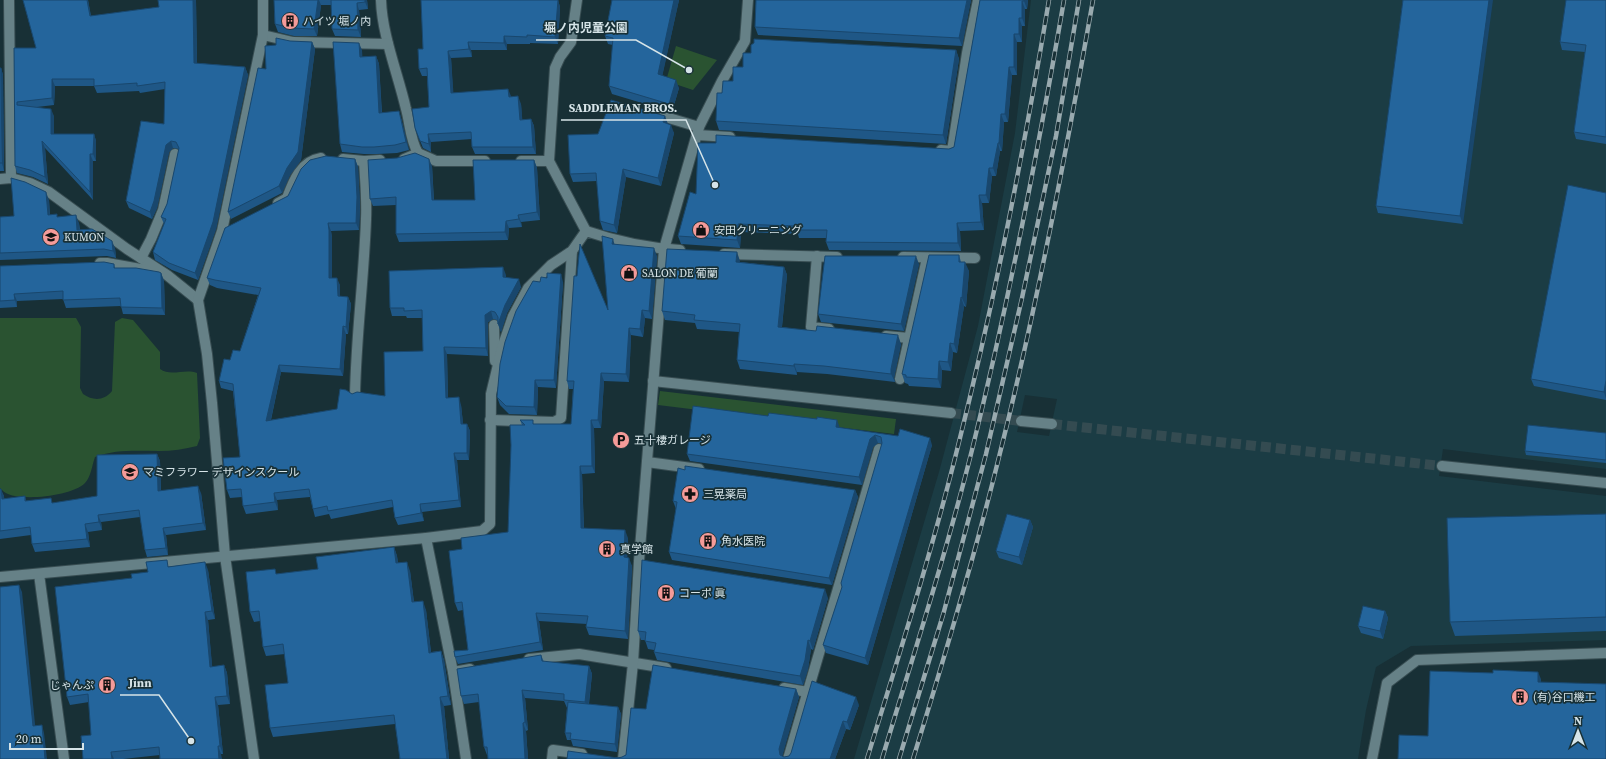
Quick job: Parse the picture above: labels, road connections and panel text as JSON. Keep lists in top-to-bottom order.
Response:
{
  "places": {
    "building": [
      "ハイツ 堀ノ内",
      "角水医院",
      "真学館",
      "コーポ 眞",
      "じゃんぷ",
      "(有)谷口機工"
    ],
    "other": ["堀ノ内児童公園", "SADDLEMAN BROS.", "Jinn"],
    "shop": ["安田クリーニング", "SALON DE 葡蘭"],
    "school or university": ["KUMON", "マミフラワー デザインスクール"],
    "parking": ["五十棲ガレージ"],
    "pharmacy": ["三晃薬局"]
  },
  "scale_bar": "20 m",
  "north": "top"
}
